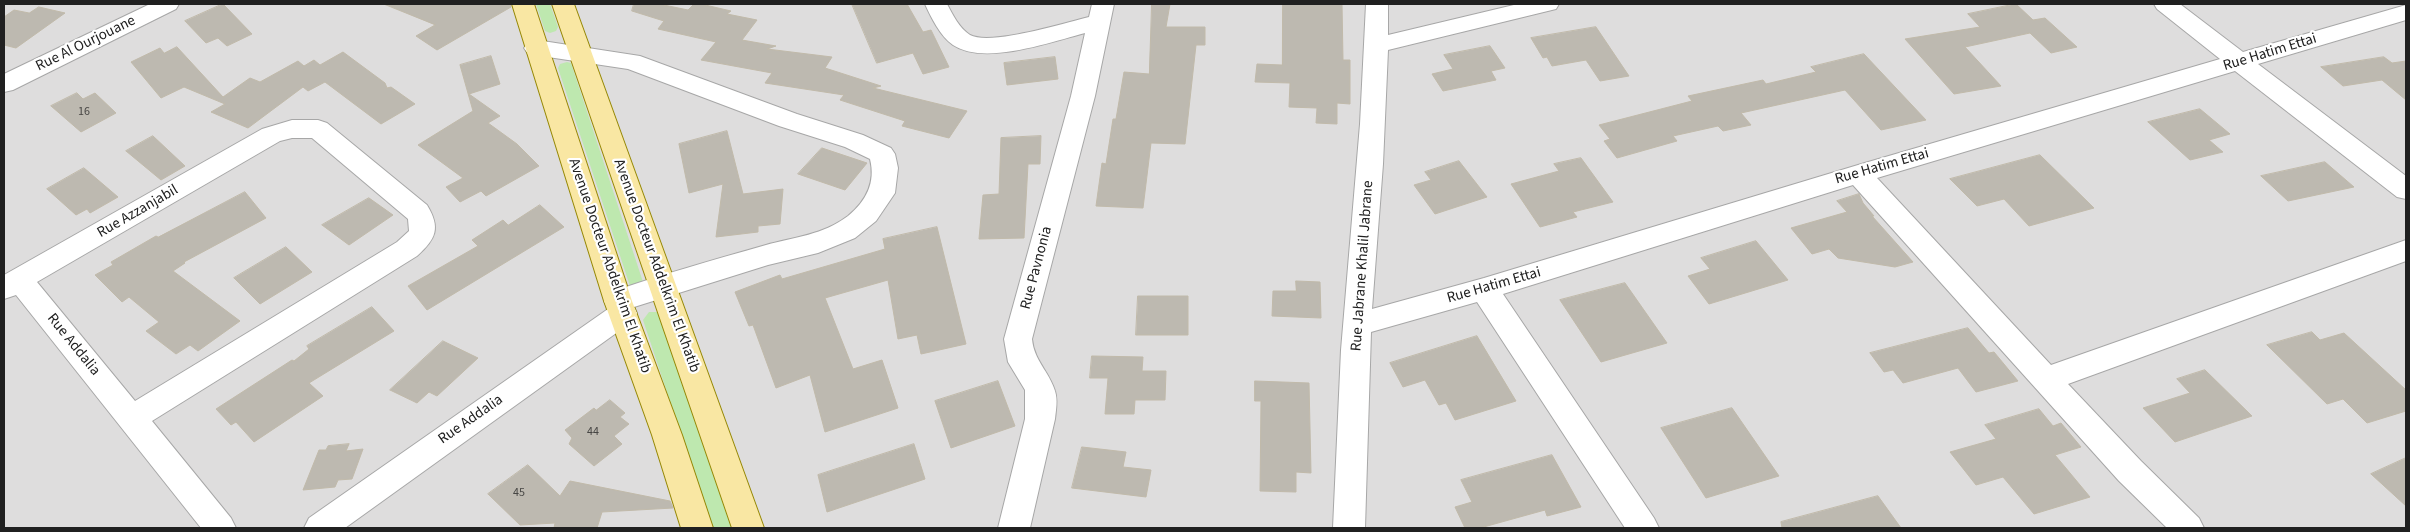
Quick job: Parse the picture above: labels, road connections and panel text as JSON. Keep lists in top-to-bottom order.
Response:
{
  "streets": {
    "main road": ["Avenue Docteur Abdelkrim El Khatib", "Avenue Docteur Addelkrim El Khatib"],
    "street": [
      "Rue Al Ourjouane",
      "Rue Hatim Ettai",
      "Rue Azzanjabil",
      "Rue Jabrane Khalil Jabrane",
      "Rue Pavnonia",
      "Rue Addalia"
    ]
  },
  "crossings": [
    ["Rue Hatim Ettai", "Rue Jabrane Khalil Jabrane"],
    ["Rue Azzanjabil", "Rue Addalia"],
    ["Avenue Docteur Abdelkrim El Khatib", "Rue Addalia"],
    ["Avenue Docteur Addelkrim El Khatib", "Rue Addalia"]
  ],
  "house_numbers": ["16", "44", "45"]
}
